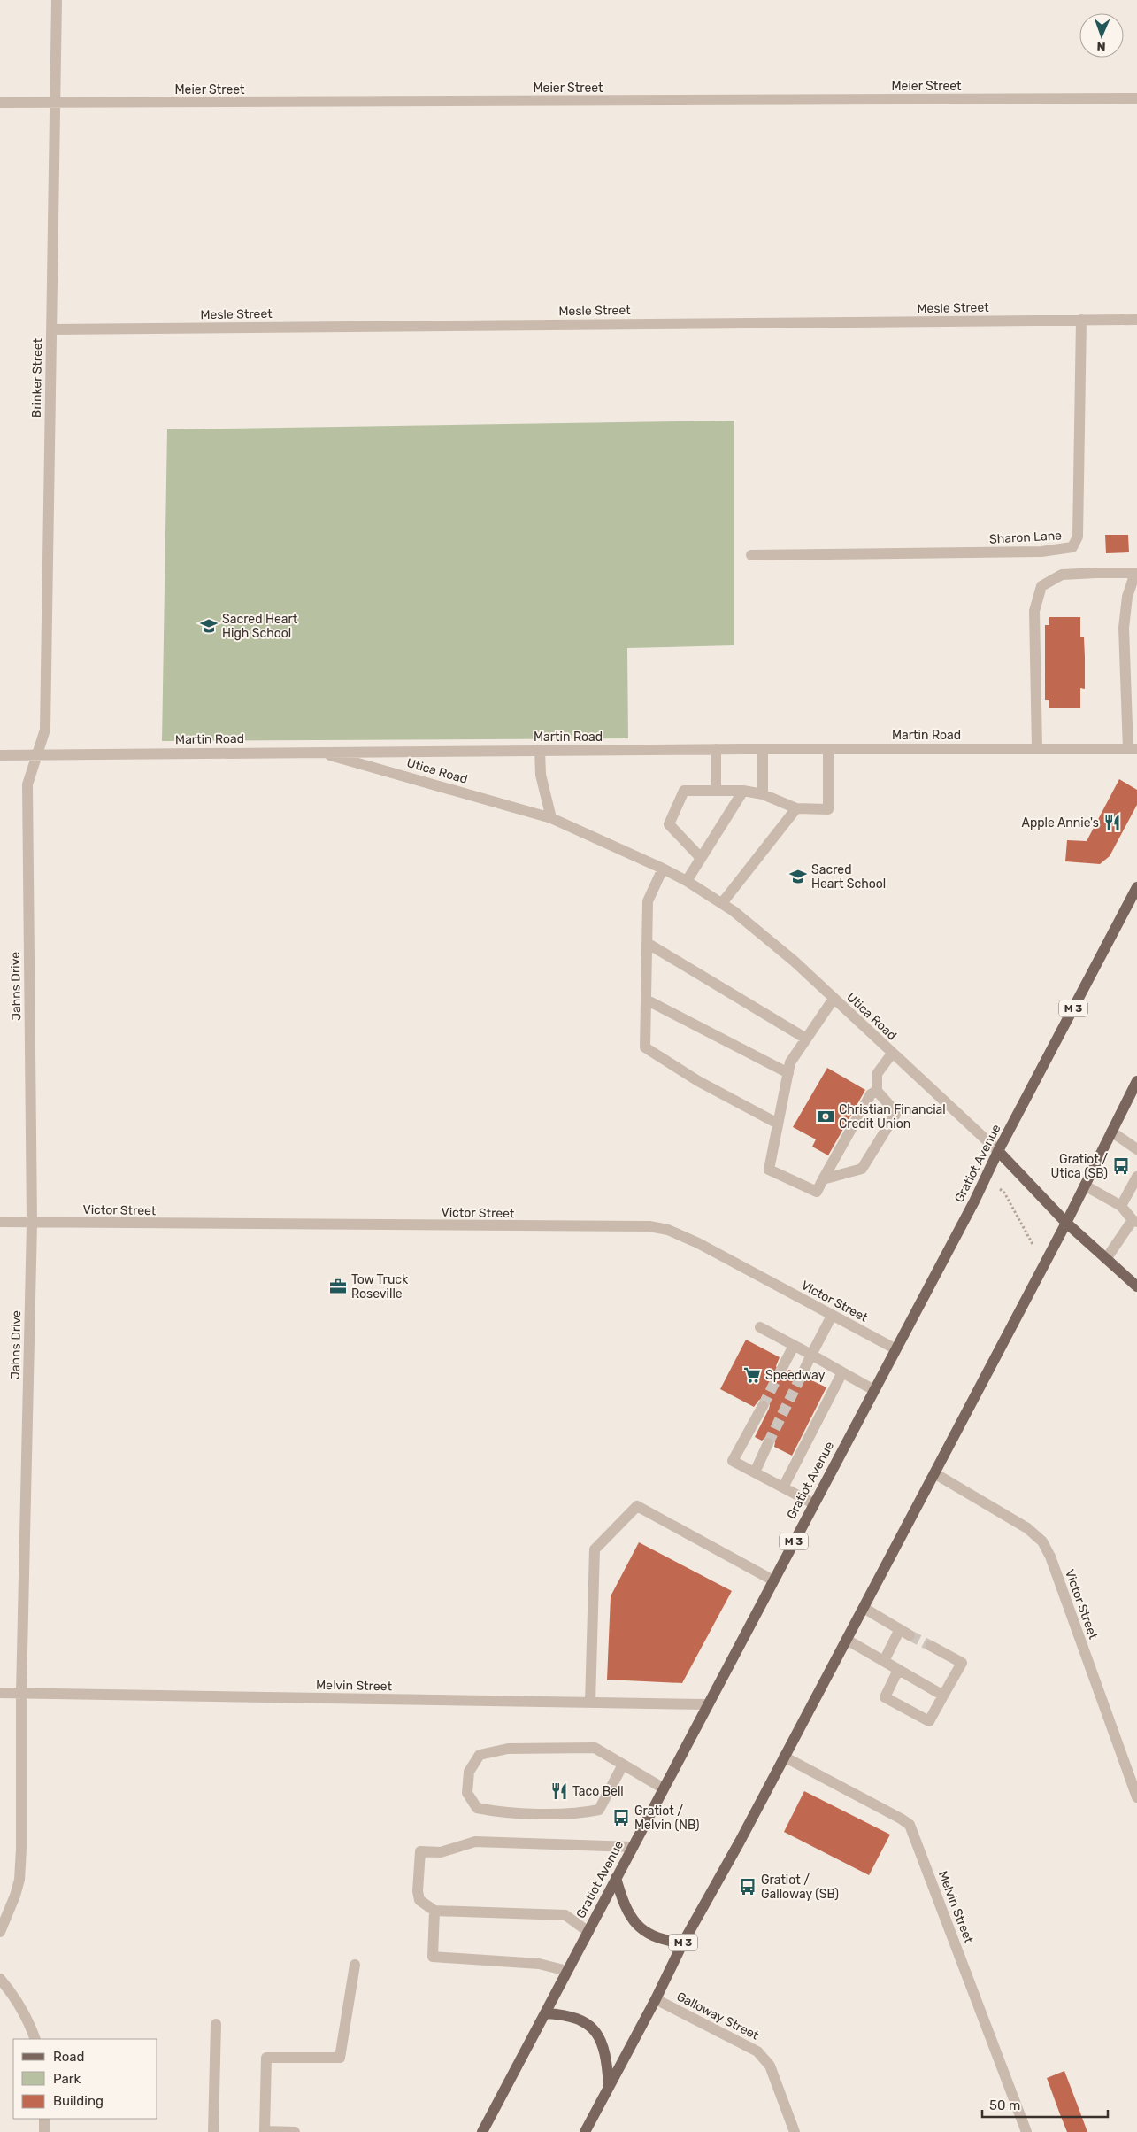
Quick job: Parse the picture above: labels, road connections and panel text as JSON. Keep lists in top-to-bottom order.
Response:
{
  "streets": {
    "main road": ["Utica Road", "M 3", "Gratiot Avenue"],
    "street": [
      "Meier Street",
      "Mesle Street",
      "Brinker Street",
      "Sharon Lane",
      "Martin Road",
      "Jahns Drive",
      "Victor Street",
      "Melvin Street",
      "Galloway Street"
    ]
  },
  "crossings": [
    ["Meier Street", "Brinker Street"],
    ["Mesle Street", "Brinker Street"],
    ["Mesle Street", "Sharon Lane"],
    ["Brinker Street", "Martin Road"],
    ["Brinker Street", "Jahns Drive"],
    ["Martin Road", "Utica Road"],
    ["Martin Road", "Jahns Drive"],
    ["Utica Road", "M 3"],
    ["Utica Road", "Gratiot Avenue"],
    ["Jahns Drive", "Victor Street"],
    ["Jahns Drive", "Melvin Street"],
    ["M 3", "Victor Street"],
    ["M 3", "Melvin Street"],
    ["M 3", "Galloway Street"],
    ["Gratiot Avenue", "Victor Street"],
    ["Gratiot Avenue", "Melvin Street"]
  ],
  "places": {
    "school or university": ["Sacred Heart High School", "Sacred Heart School"],
    "restaurant": ["Apple Annie's", "Taco Bell"],
    "bank": ["Christian Financial Credit Union"],
    "bus stop": ["Gratiot / Utica (SB)", "Gratiot / Melvin (NB)", "Gratiot / Galloway (SB)"],
    "office": ["Tow Truck Roseville"],
    "supermarket": ["Speedway"]
  },
  "legend": ["Road", "Park", "Building"],
  "scale_bar": "50 m",
  "north": "bottom"
}
